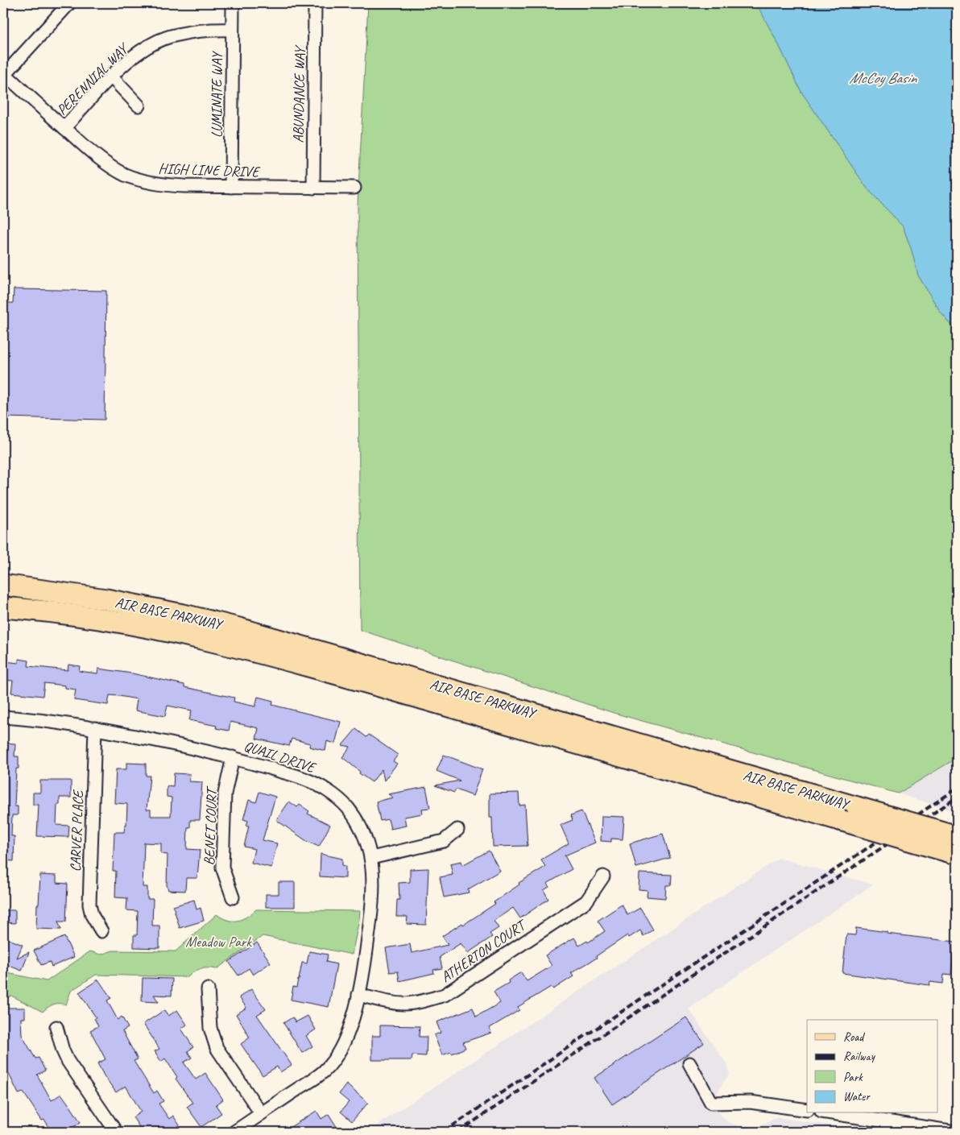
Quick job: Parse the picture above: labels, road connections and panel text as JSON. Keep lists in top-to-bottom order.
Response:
{
  "streets": {
    "main road": ["AIR BASE PARKWAY"],
    "street": [
      "PERENNIAL WAY",
      "LUMINATE WAY",
      "ABUNDANCE WAY",
      "HIGH LINE DRIVE",
      "QUAIL DRIVE",
      "BENET COURT",
      "CARVER PLACE",
      "ATHERTON COURT"
    ]
  },
  "crossings": [
    ["PERENNIAL WAY", "LUMINATE WAY"],
    ["PERENNIAL WAY", "HIGH LINE DRIVE"],
    ["LUMINATE WAY", "HIGH LINE DRIVE"],
    ["ABUNDANCE WAY", "HIGH LINE DRIVE"],
    ["QUAIL DRIVE", "BENET COURT"],
    ["QUAIL DRIVE", "CARVER PLACE"],
    ["QUAIL DRIVE", "ATHERTON COURT"]
  ],
  "water": ["McCoy Basin"],
  "parks": ["Meadow Park"],
  "legend": [
    "Road",
    "Railway",
    "Park",
    "Water"
  ]
}
